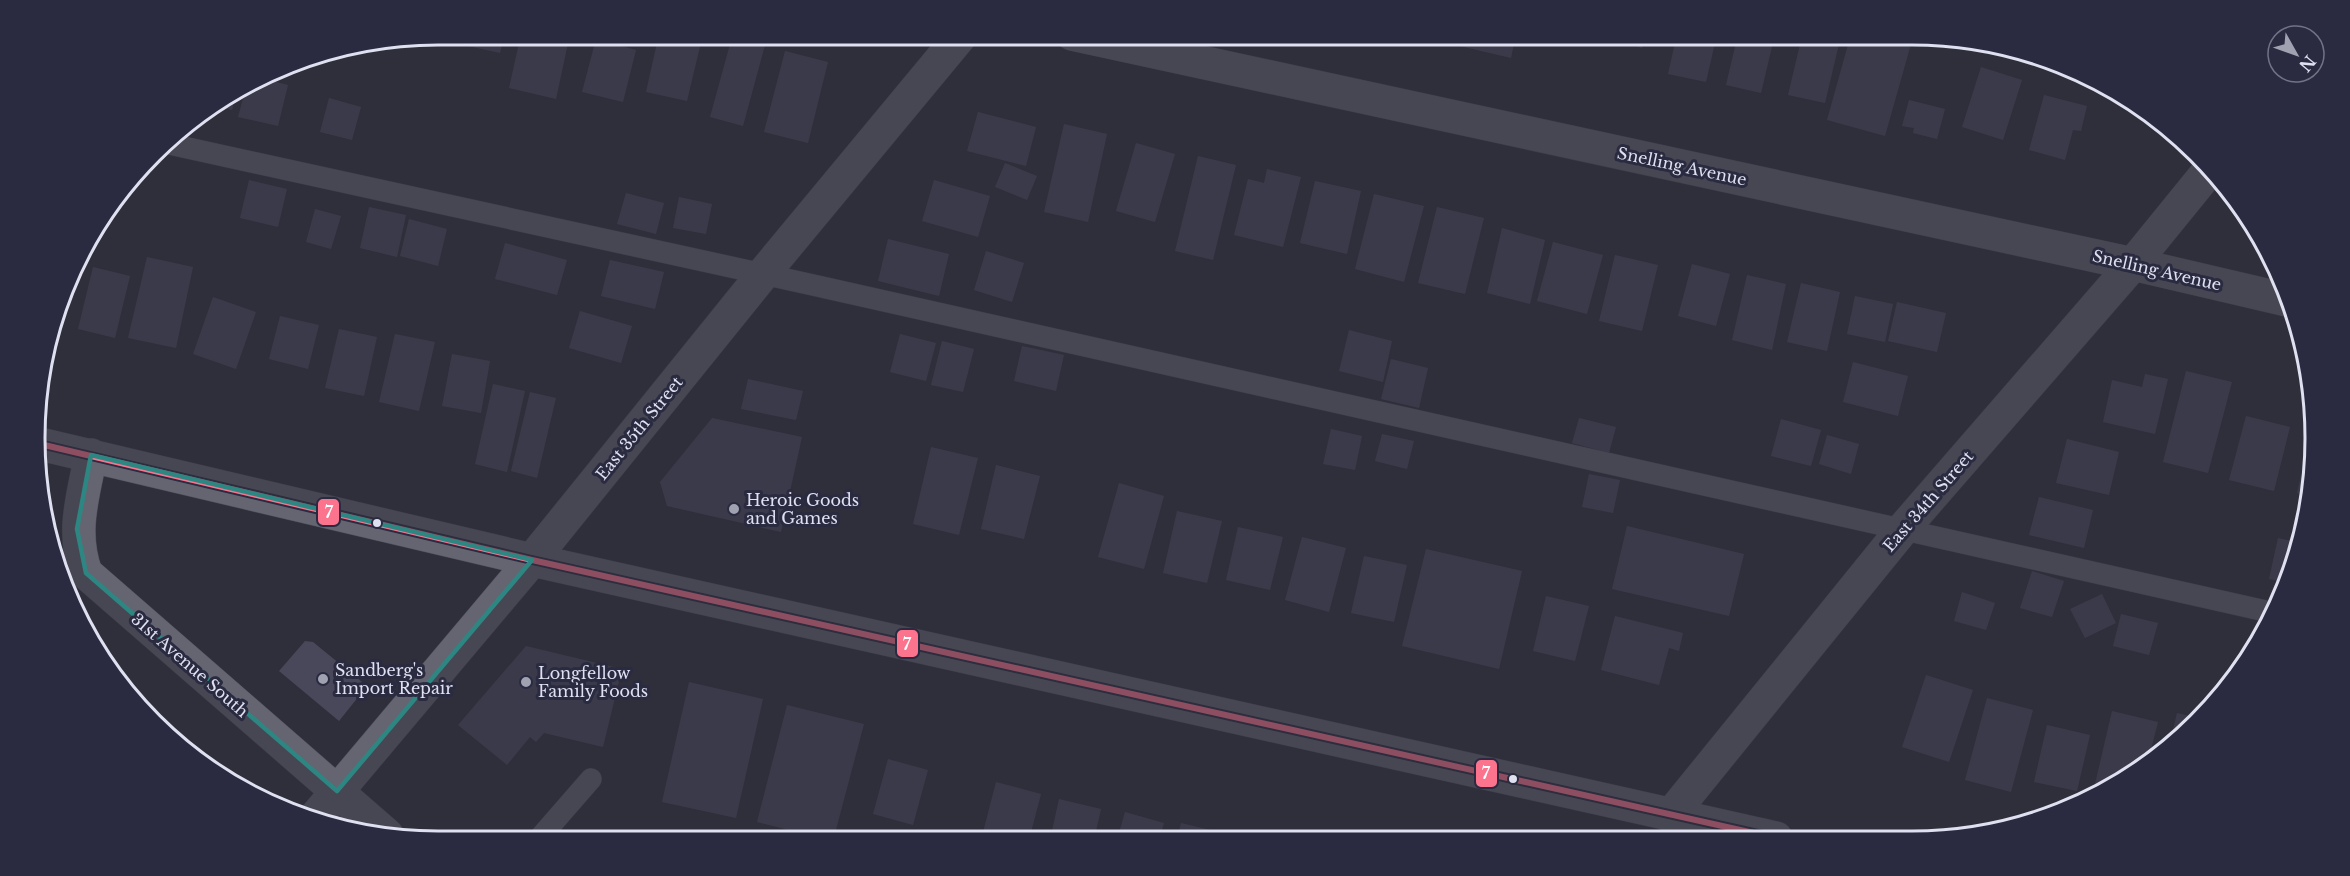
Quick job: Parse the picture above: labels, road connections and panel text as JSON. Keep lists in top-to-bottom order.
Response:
{
  "streets": {
    "main road": ["East 35th Street", "31st Avenue South"],
    "street": ["Snelling Avenue", "East 34th Street"]
  },
  "crossings": [
    ["Snelling Avenue", "East 34th Street"],
    ["East 35th Street", "31st Avenue South"]
  ],
  "places": ["Heroic Goods and Games", "Sandberg's Import Repair", "Longfellow Family Foods"],
  "lines": ["transit line 7"],
  "north": "bottom right"
}
